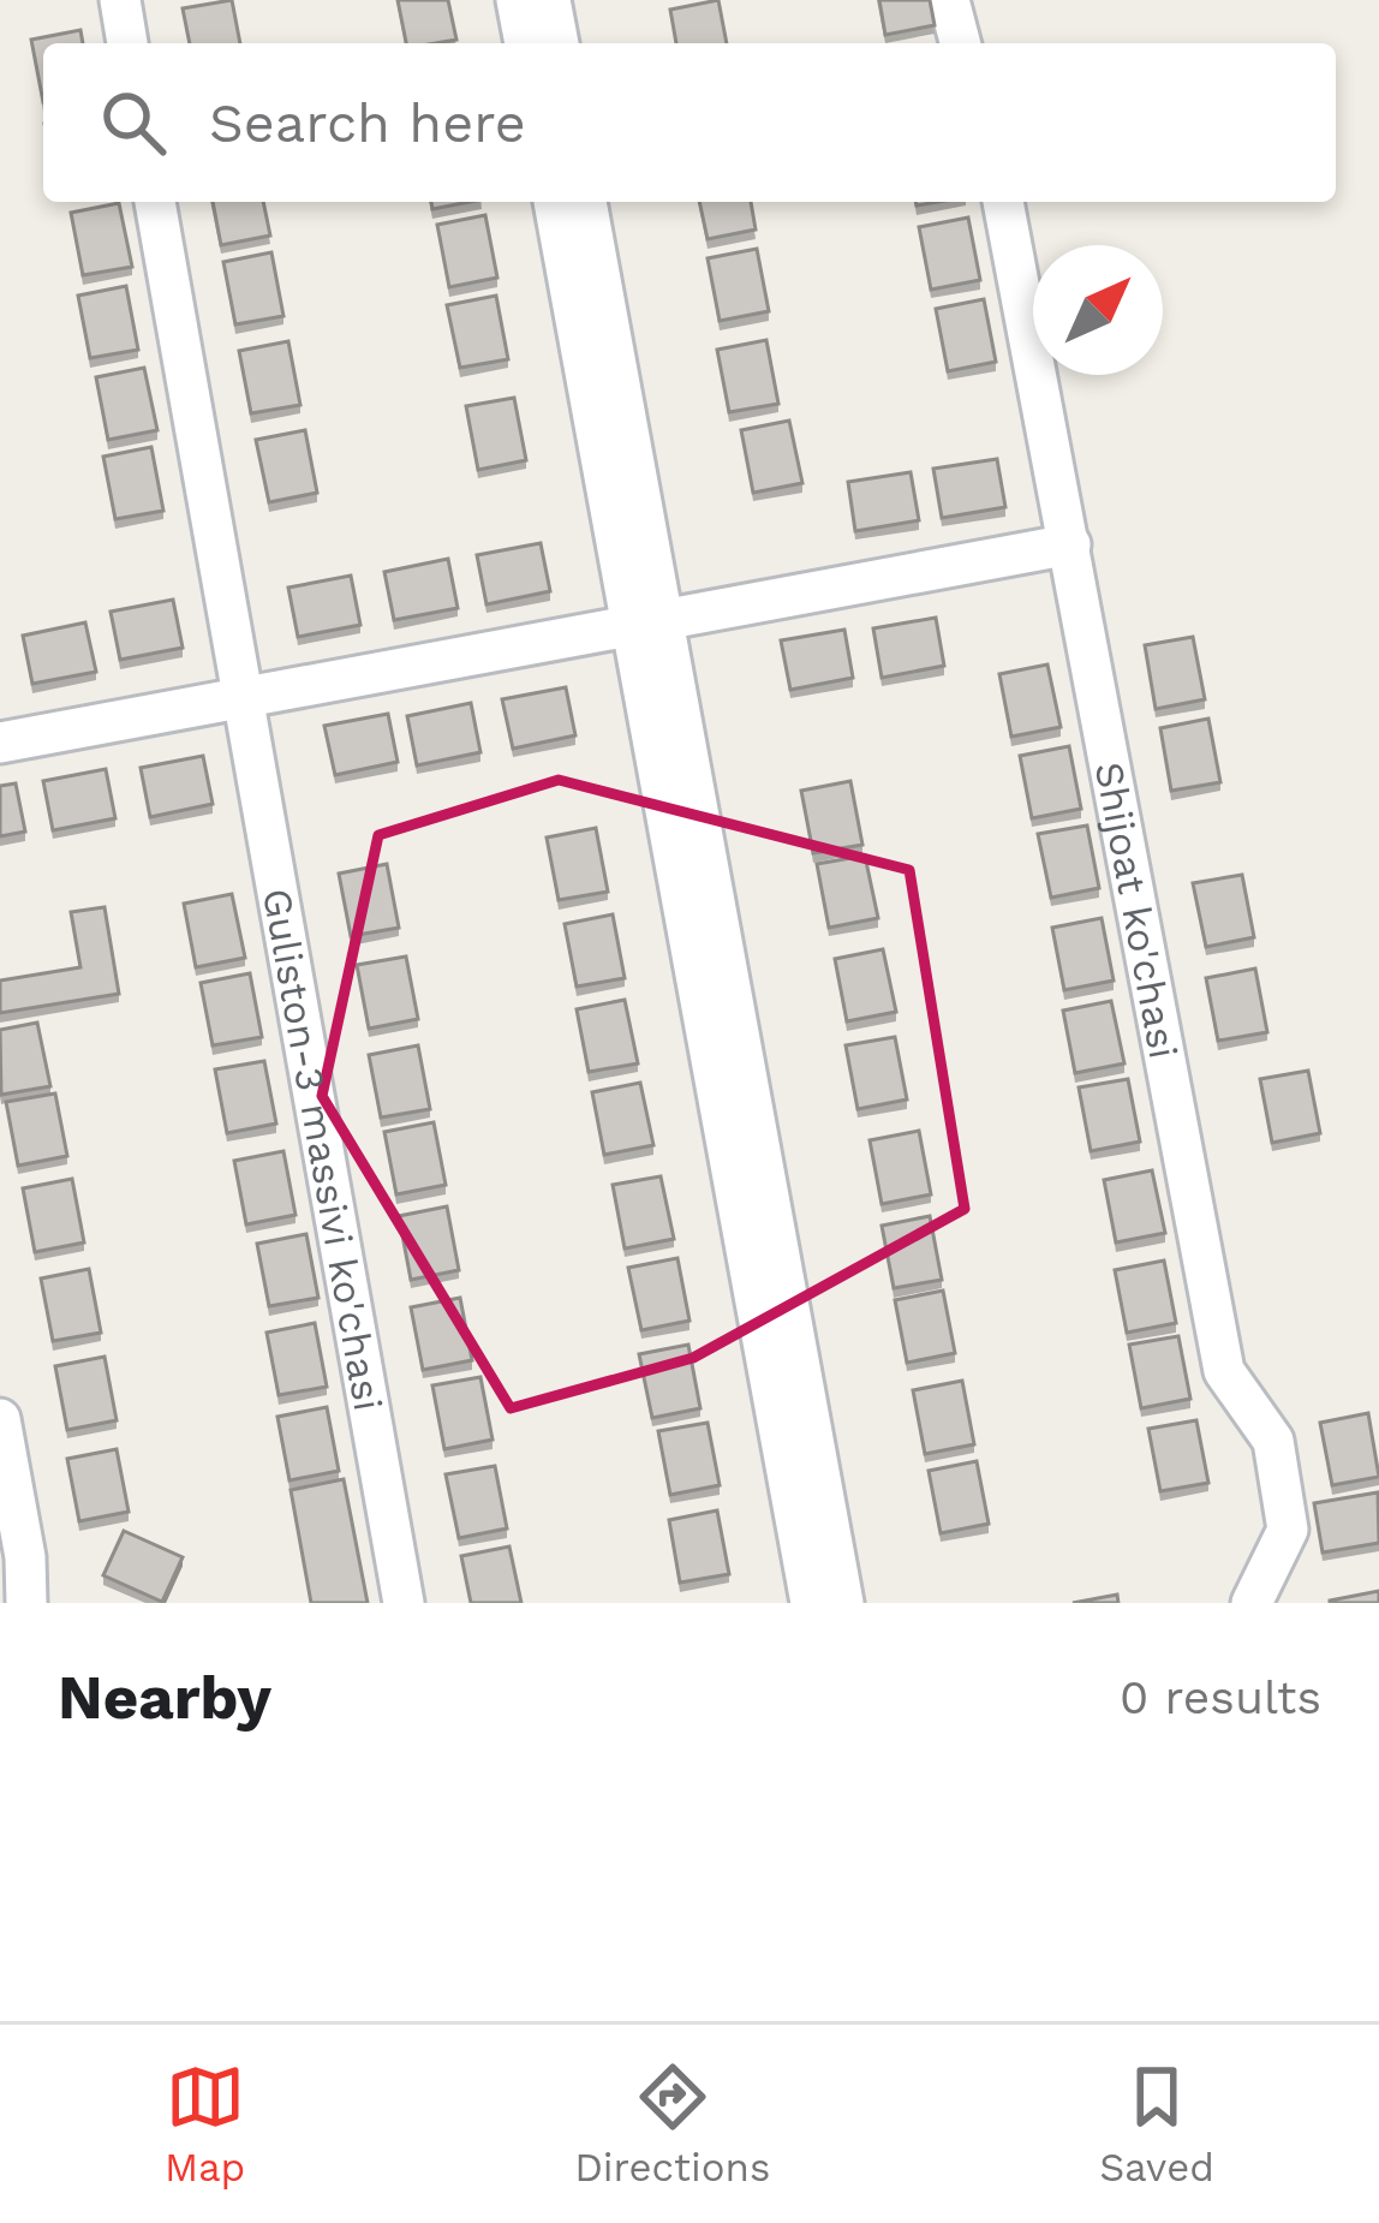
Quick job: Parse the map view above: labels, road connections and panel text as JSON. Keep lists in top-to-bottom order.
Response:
{
  "streets": {
    "street": ["Shijoat ko'chasi", "Guliston-3 massivi ko'chasi"]
  },
  "north": "top right",
  "page": {
    "search": "Search here",
    "heading": ["Nearby", "0 results"],
    "nav": ["Map", "Directions", "Saved"]
  }
}
